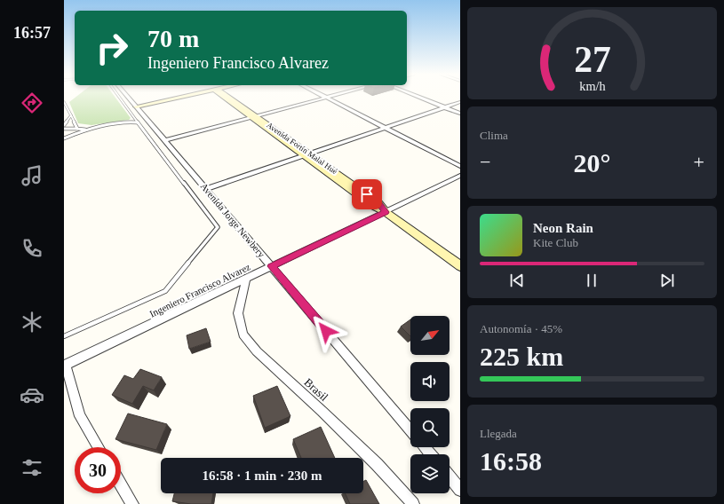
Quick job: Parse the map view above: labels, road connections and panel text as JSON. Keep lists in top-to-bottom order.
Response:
{
  "streets": {
    "street": [
      "Avenida Fortín Malal Hué",
      "Avenida Jorge Newbery",
      "Ingeniero Francisco Alvarez",
      "Brasil"
    ]
  },
  "crossings": [
    ["Avenida Fortín Malal Hué", "Ingeniero Francisco Alvarez"],
    ["Avenida Jorge Newbery", "Ingeniero Francisco Alvarez"],
    ["Ingeniero Francisco Alvarez", "Brasil"]
  ],
  "north": "top right",
  "page": {
    "tabs": "16:57",
    "turn": ["70 m", "Ingeniero Francisco Alvarez"],
    "tile": [
      "Clima",
      ["Autonomía · 45%", "225 km"],
      ["Llegada", "16:58"]
    ],
    "heat": ["−", "20°", "+"],
    "song": ["Neon Rain", "Kite Club"],
    "limit": "30",
    "trip": "16:58 · 1 min · 230 m",
    "gauge": ["27", "km/h"]
  }
}
